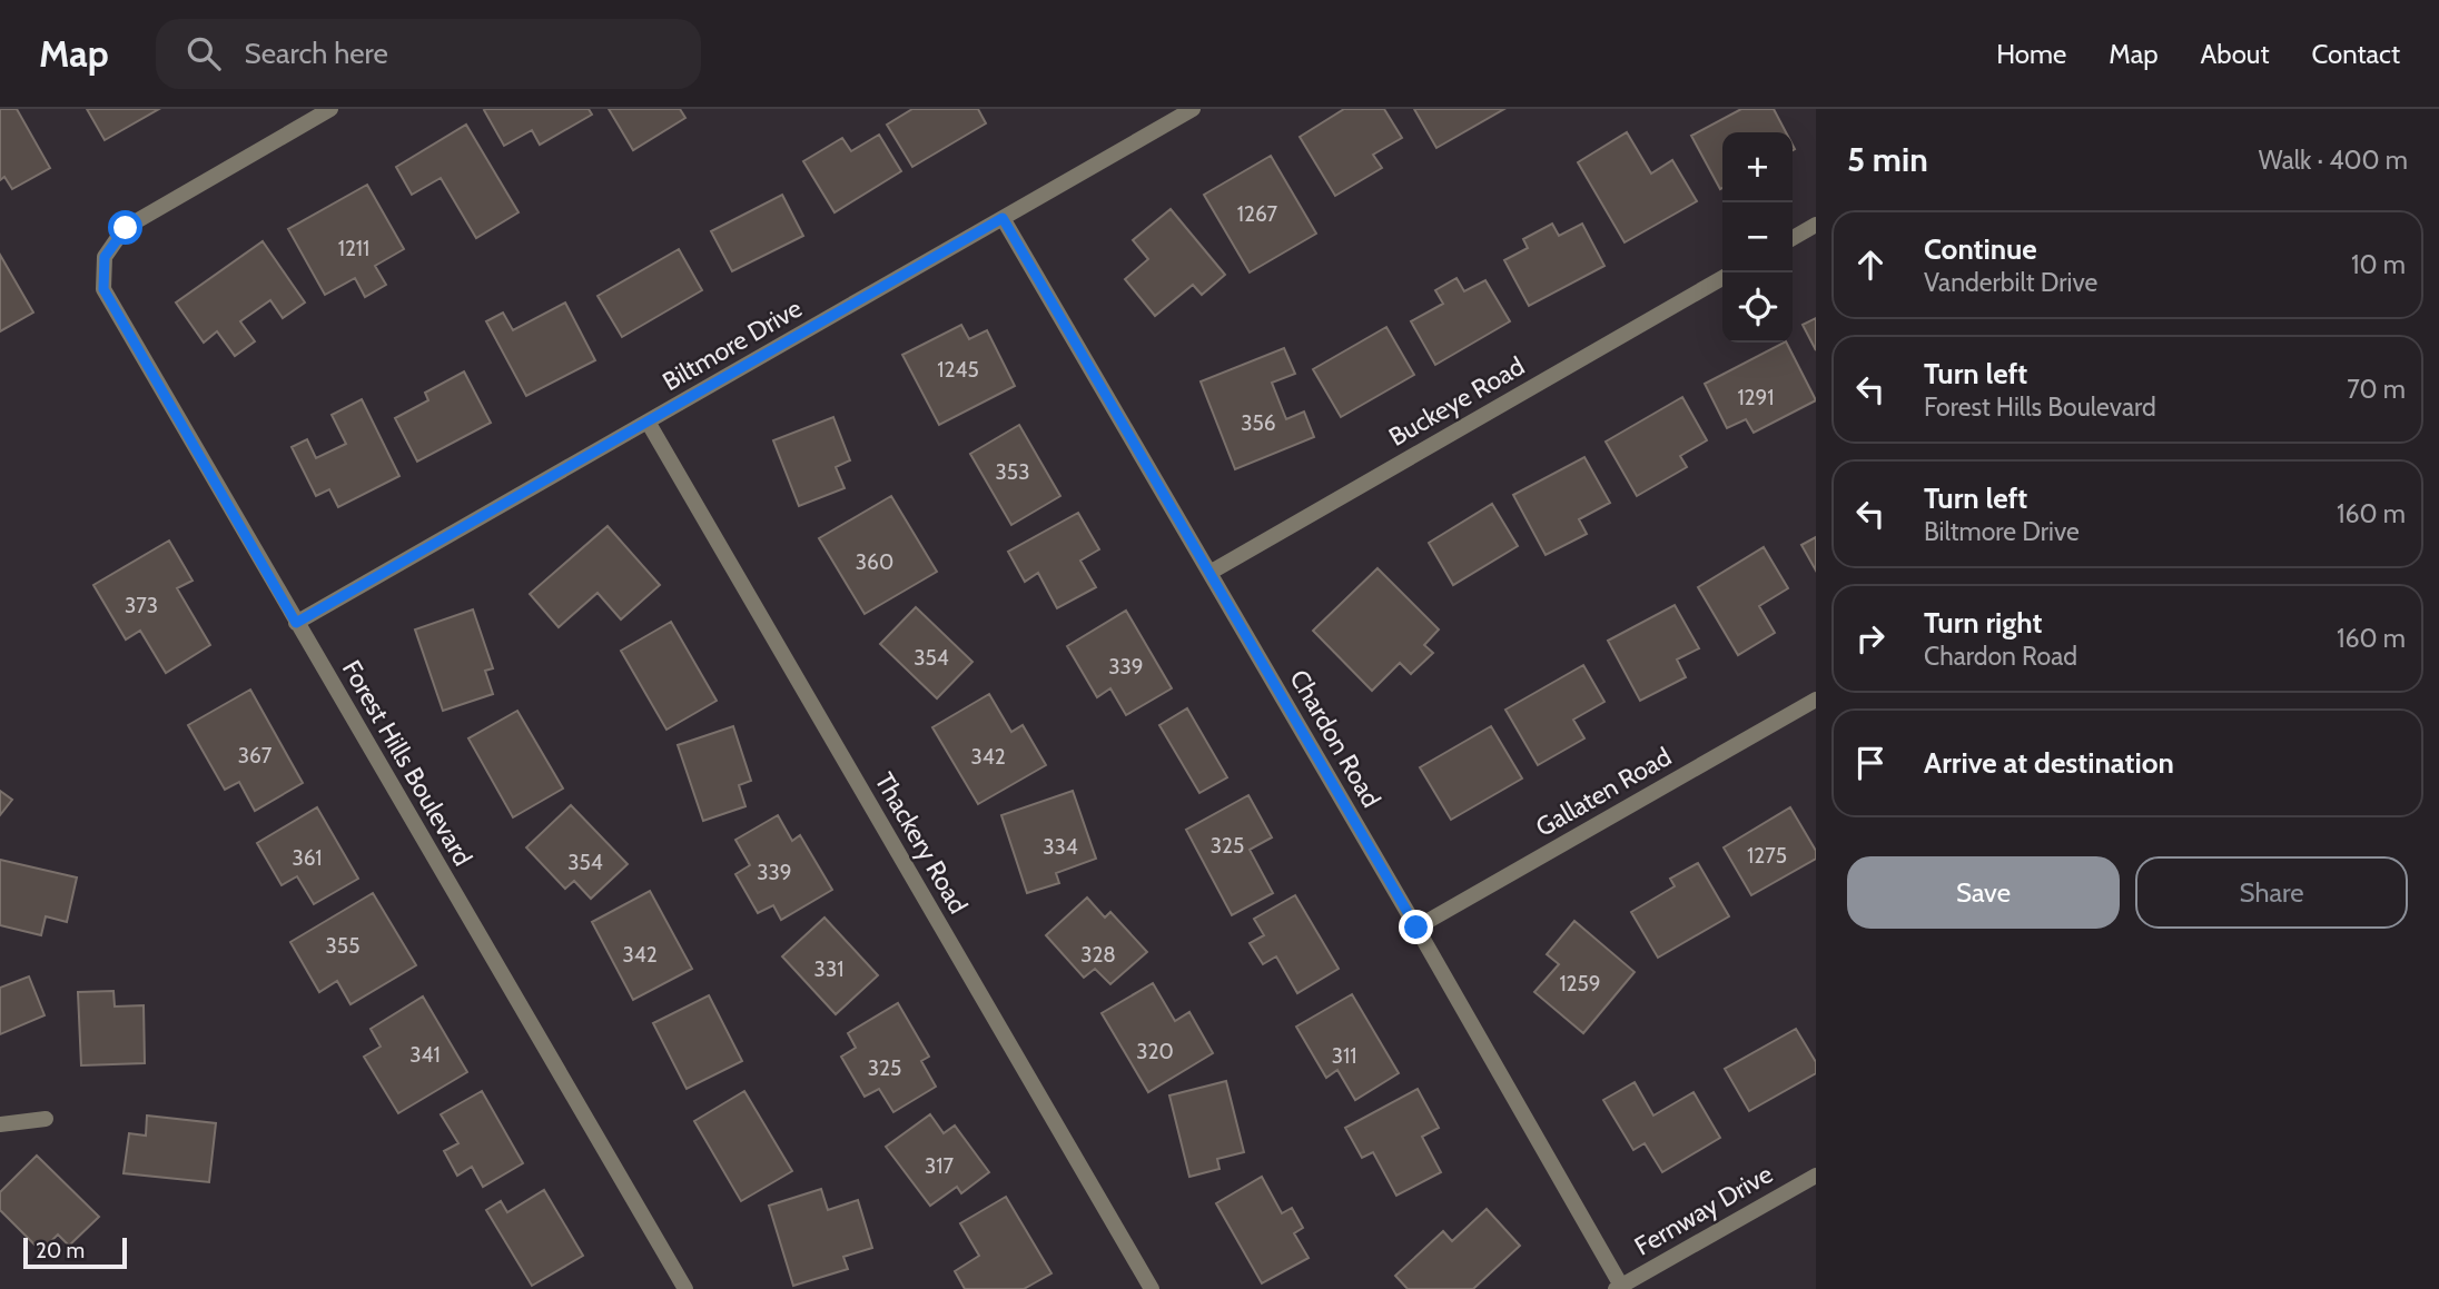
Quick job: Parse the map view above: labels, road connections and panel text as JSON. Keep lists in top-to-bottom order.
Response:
{
  "streets": {
    "street": [
      "Biltmore Drive",
      "Buckeye Road",
      "Chardon Road",
      "Forest Hills Boulevard",
      "Gallaten Road",
      "Thackery Road",
      "Fernway Drive"
    ]
  },
  "crossings": [
    ["Biltmore Drive", "Chardon Road"],
    ["Biltmore Drive", "Forest Hills Boulevard"],
    ["Biltmore Drive", "Thackery Road"],
    ["Buckeye Road", "Chardon Road"],
    ["Chardon Road", "Gallaten Road"],
    ["Chardon Road", "Fernway Drive"]
  ],
  "house_numbers": [
    "1267",
    "1211",
    "1245",
    "1291",
    "356",
    "353",
    "360",
    "373",
    "354",
    "339",
    "367",
    "342",
    "325",
    "334",
    "1275",
    "361",
    "354",
    "339",
    "355",
    "342",
    "328",
    "331",
    "1259",
    "320",
    "341",
    "311",
    "325",
    "317"
  ],
  "scale_bar": "20 m",
  "page": {
    "header": "Map",
    "search": "Search here",
    "nav": [
      "Home",
      "Map",
      "About",
      "Contact"
    ],
    "heading": ["5 min", "Walk · 400 m"],
    "map_buttons": ["+", "−"],
    "list": [
      ["Continue", "Vanderbilt Drive", "10 m"],
      ["Turn left", "Forest Hills Boulevard", "70 m"],
      ["Turn left", "Biltmore Drive", "160 m"],
      ["Turn right", "Chardon Road", "160 m"],
      "Arrive at destination"
    ],
    "buttons": ["Save", "Share"],
    "scale": "20 m"
  }
}
